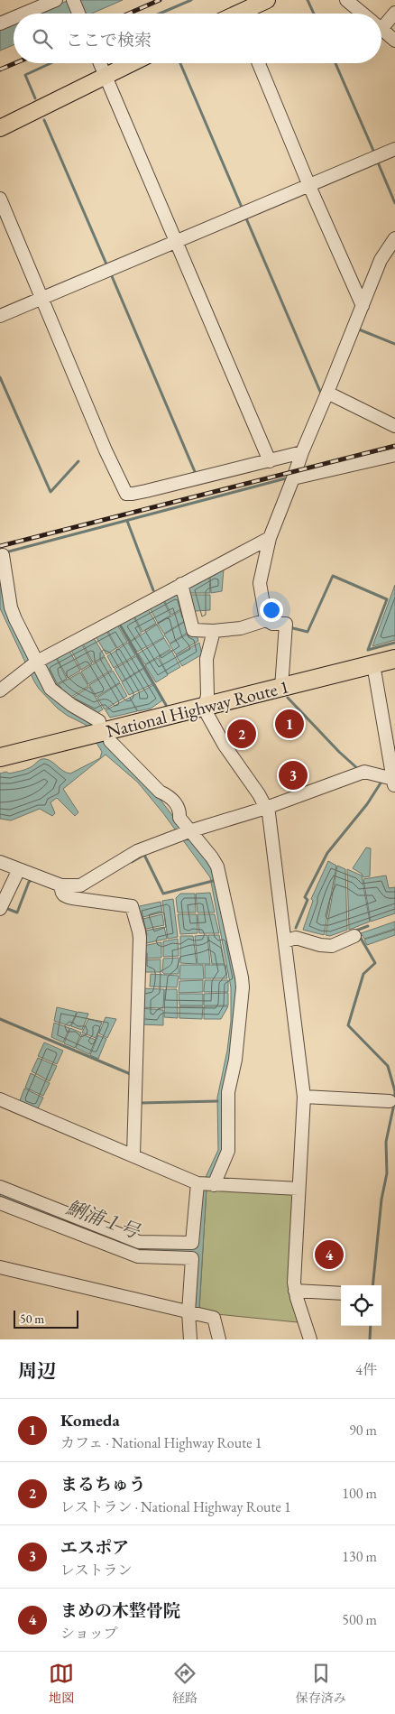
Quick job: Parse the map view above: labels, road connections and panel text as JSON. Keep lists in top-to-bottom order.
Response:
{
  "streets": {
    "highway": ["National Highway Route 1"]
  },
  "water": ["鯏浦１号"],
  "scale_bar": "50 m",
  "page": {
    "search": "ここで検索",
    "pins": [
      "1",
      "2",
      "3",
      "4"
    ],
    "scale": "50 m",
    "heading": ["周辺", "4件"],
    "list": [
      {
        "mark": "1",
        "name": "Komeda",
        "note": "カフェ · National Highway Route 1",
        "value": "90 m"
      },
      {
        "mark": "2",
        "name": "まるちゅう",
        "note": "レストラン · National Highway Route 1",
        "value": "100 m"
      },
      {
        "mark": "3",
        "name": "エスポア",
        "note": "レストラン",
        "value": "130 m"
      },
      {
        "mark": "4",
        "name": "まめの木整骨院",
        "note": "ショップ",
        "value": "500 m"
      }
    ],
    "nav": ["地図", "経路", "保存済み"]
  }
}
